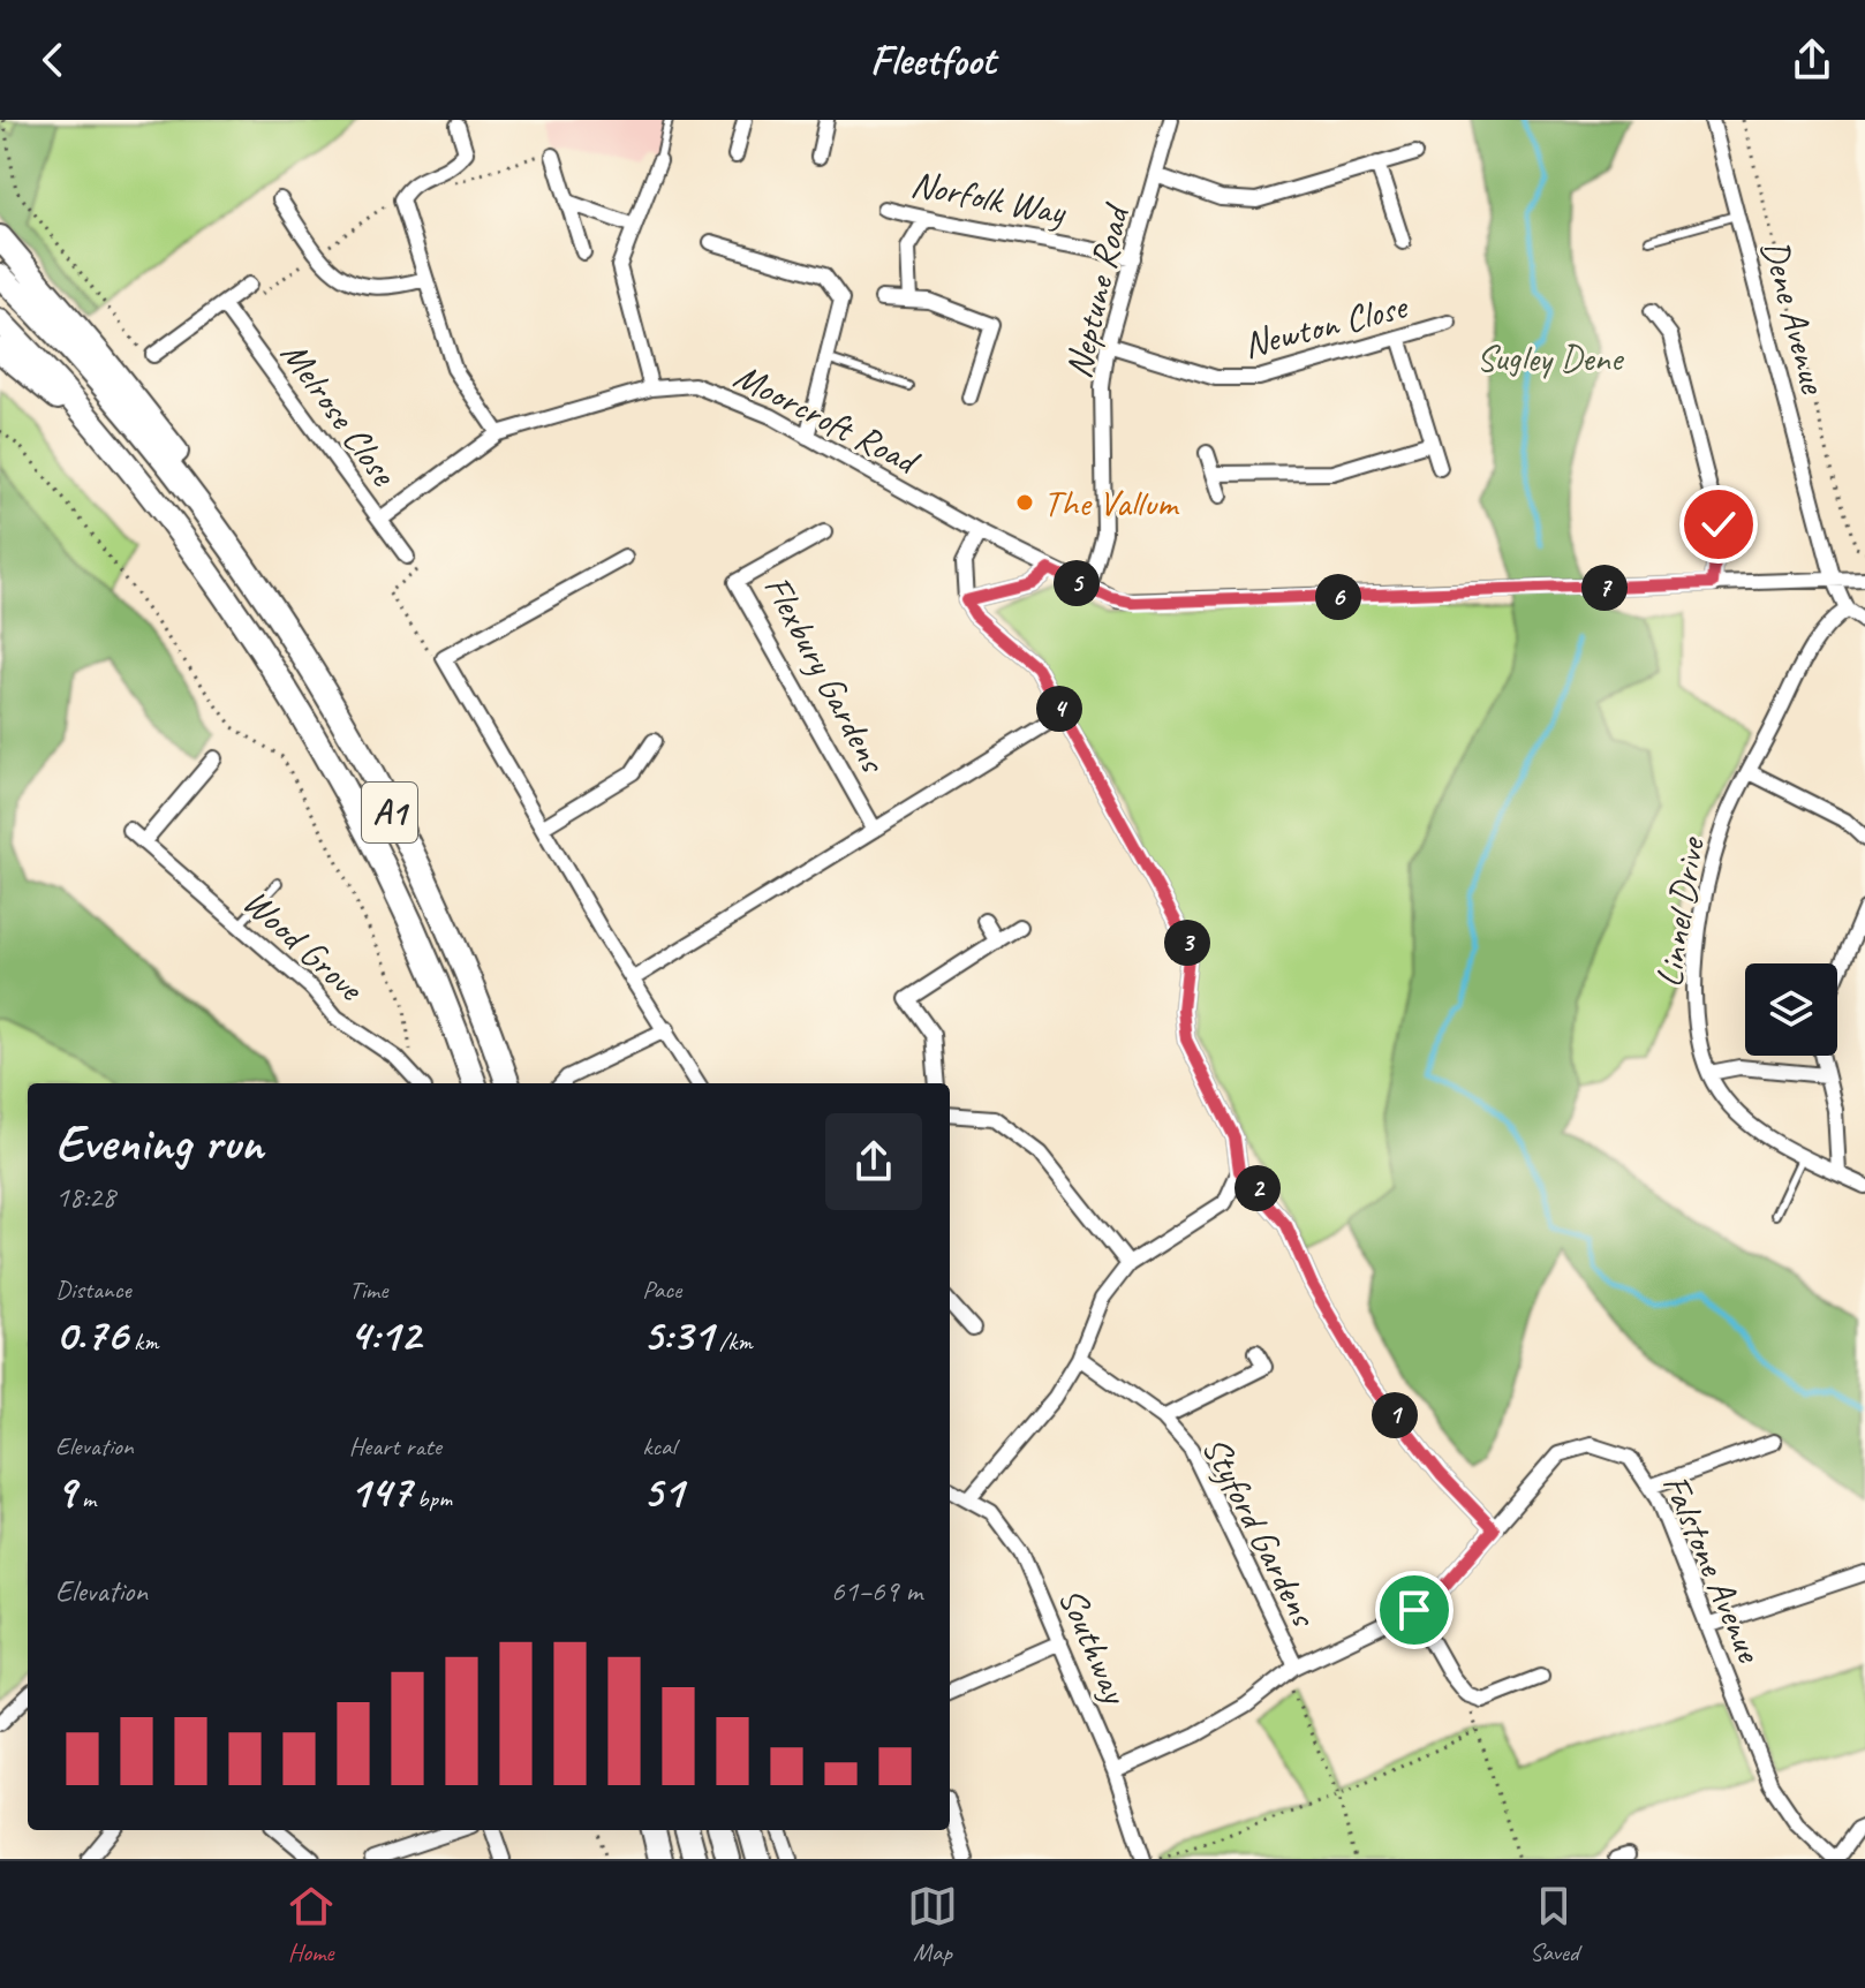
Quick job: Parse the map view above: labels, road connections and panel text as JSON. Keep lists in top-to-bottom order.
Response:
{
  "streets": {
    "highway": ["A1"],
    "street": [
      "Norfolk Way",
      "Neptune Road",
      "Dene Avenue",
      "Newton Close",
      "Melrose Close",
      "Moorcroft Road",
      "Flexbury Gardens",
      "Linnel Drive",
      "Wood Grove",
      "Styford Gardens",
      "Falstone Avenue",
      "Southway"
    ]
  },
  "crossings": [
    ["Norfolk Way", "Neptune Road"],
    ["Neptune Road", "Newton Close"],
    ["Neptune Road", "Moorcroft Road"],
    ["Dene Avenue", "Linnel Drive"],
    ["Melrose Close", "Moorcroft Road"],
    ["Styford Gardens", "Falstone Avenue"],
    ["Falstone Avenue", "Southway"]
  ],
  "parks": ["Sugley Dene"],
  "places": ["The Vallum"],
  "page": {
    "header": "Fleetfoot",
    "pins": [
      "5",
      "7",
      "6",
      "4",
      "3",
      "2",
      "1"
    ],
    "heading": ["Evening run", "18:28"],
    "stats": [
      ["Distance", "0.76 km"],
      ["Time", "4:12"],
      ["Pace", "5:31 /km"],
      ["Elevation", "9 m"],
      ["Heart rate", "147 bpm"],
      ["kcal", "51"]
    ],
    "chart": ["Elevation", "61–69 m"],
    "tabs": ["Home", "Map", "Saved"]
  }
}
